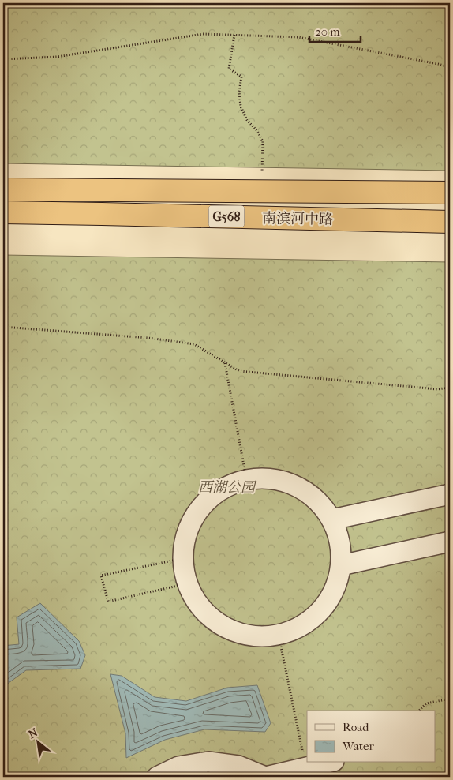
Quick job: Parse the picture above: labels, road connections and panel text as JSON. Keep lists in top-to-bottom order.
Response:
{
  "streets": {
    "highway": ["G568", "南滨河中路"]
  },
  "parks": ["西湖公园"],
  "legend": ["Road", "Water"],
  "scale_bar": "20 m",
  "north": "top left"
}
